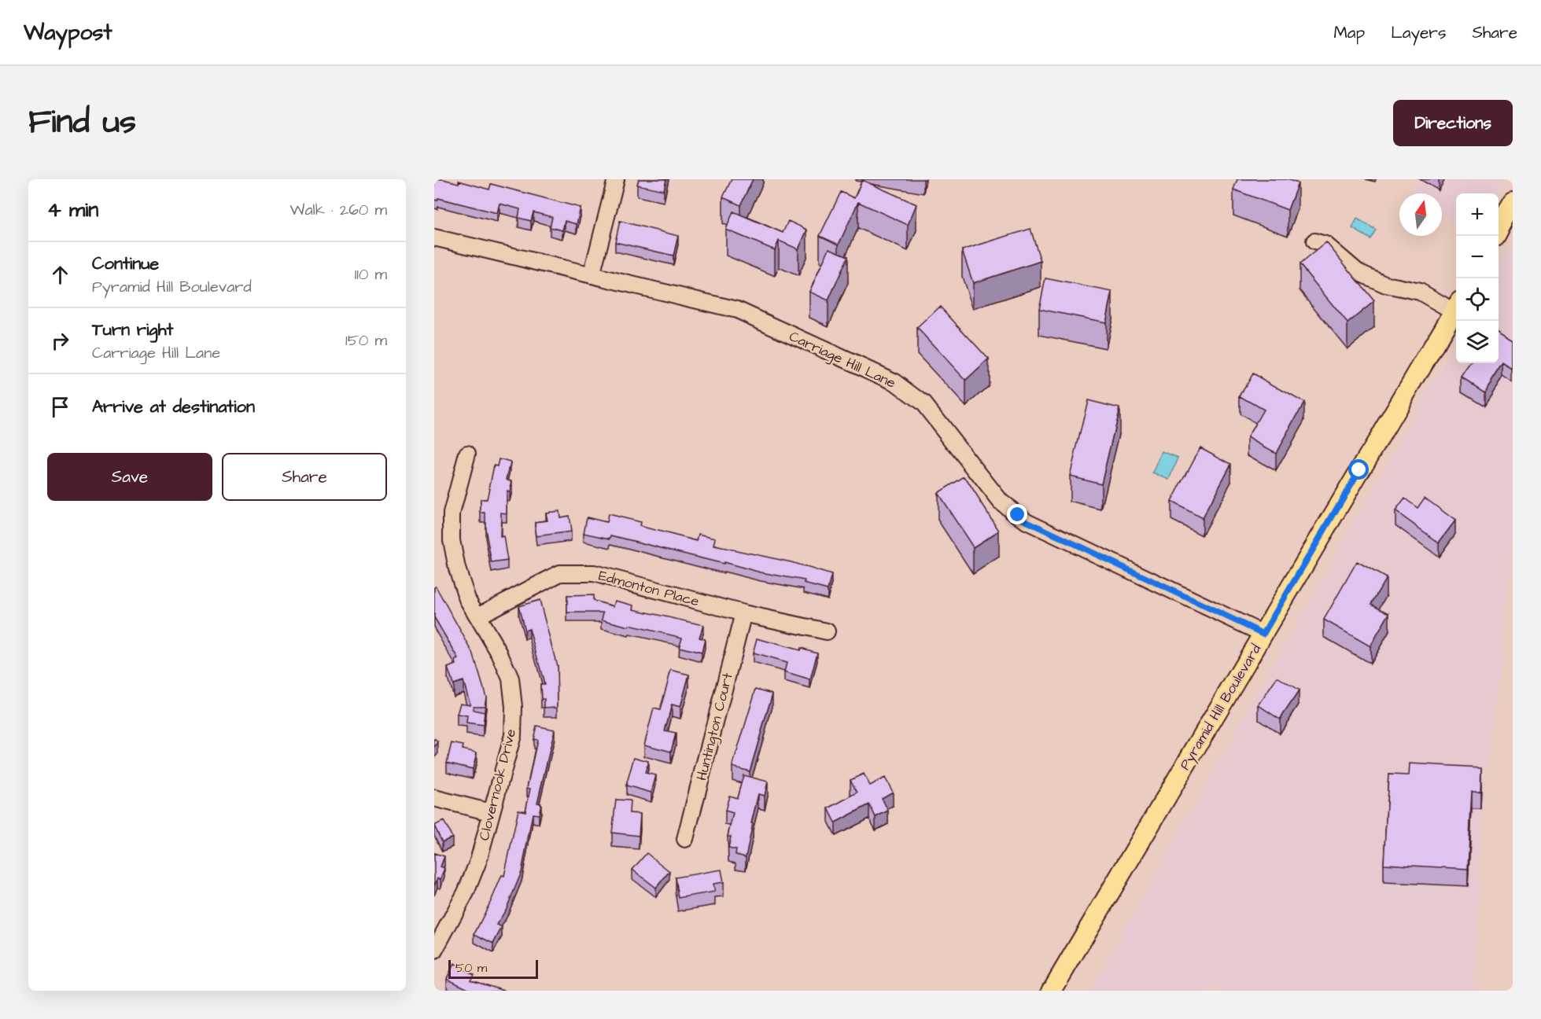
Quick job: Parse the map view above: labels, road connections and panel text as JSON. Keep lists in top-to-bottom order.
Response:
{
  "streets": {
    "main road": ["Pyramid Hill Boulevard"],
    "street": [
      "Carriage Hill Lane",
      "Edmonton Place",
      "Huntington Court",
      "Clovernook Drive"
    ]
  },
  "crossings": [
    ["Carriage Hill Lane", "Pyramid Hill Boulevard"],
    ["Edmonton Place", "Huntington Court"],
    ["Edmonton Place", "Clovernook Drive"]
  ],
  "scale_bar": "50 m",
  "north": "top",
  "page": {
    "header": "Waypost",
    "nav": ["Map", "Layers", "Share"],
    "title": "Find us",
    "buttons": [
      "Directions",
      ["Save", "Share"]
    ],
    "heading": ["4 min", "Walk · 260 m"],
    "map_buttons": ["+", "−"],
    "list": [
      ["Continue", "Pyramid Hill Boulevard", "110 m"],
      ["Turn right", "Carriage Hill Lane", "150 m"],
      "Arrive at destination"
    ],
    "scale": "50 m"
  }
}
